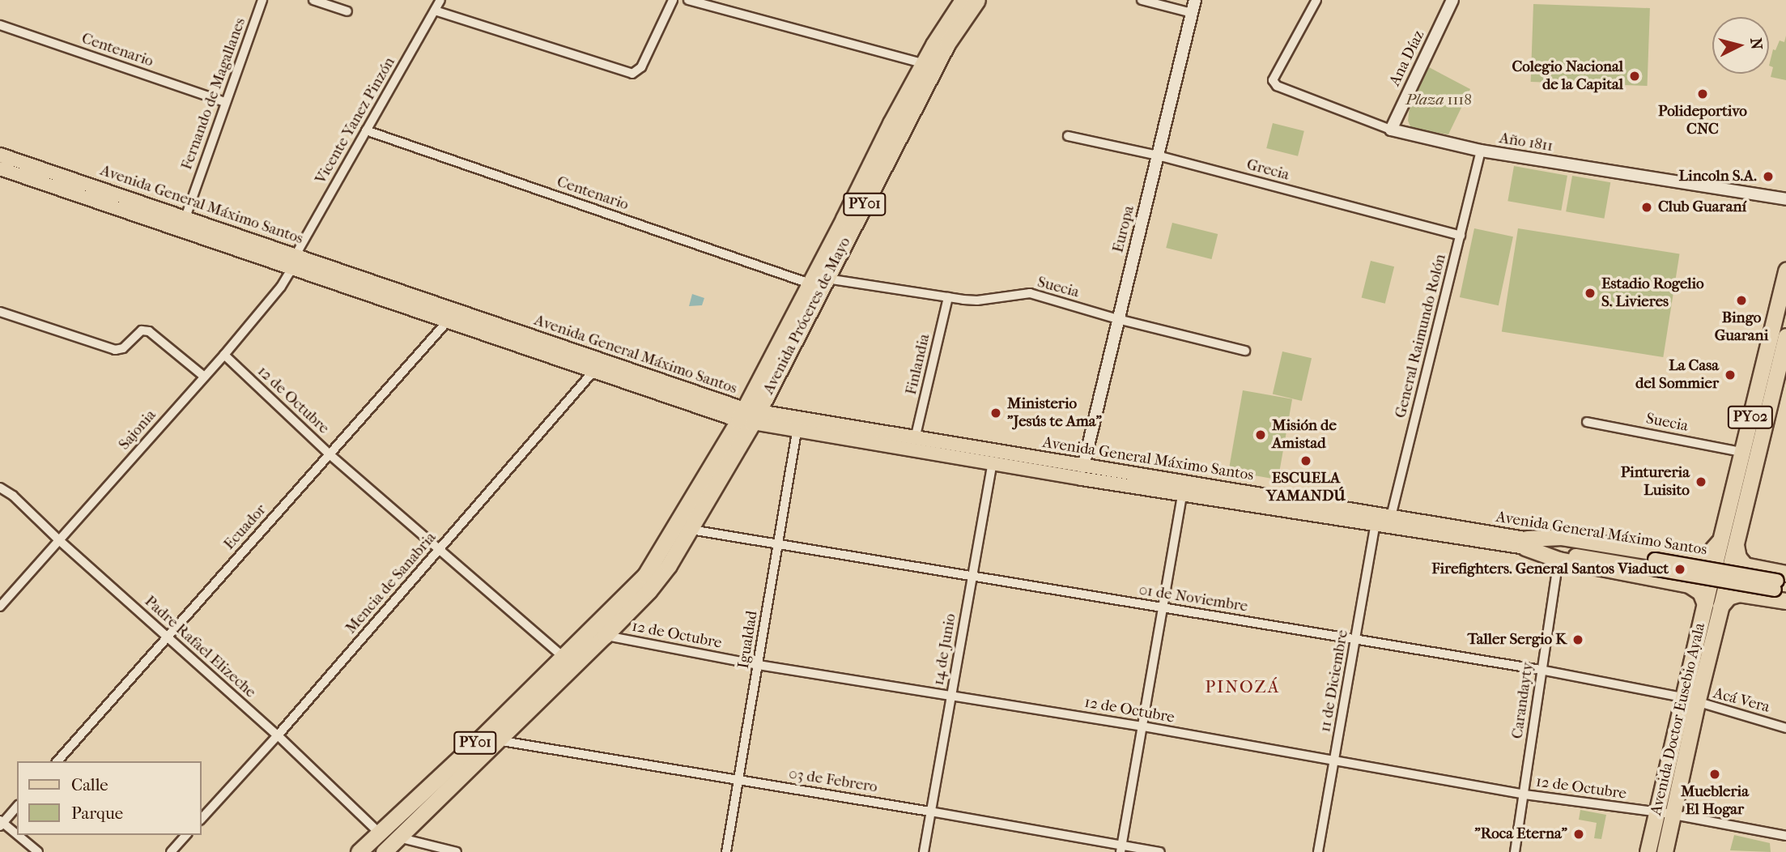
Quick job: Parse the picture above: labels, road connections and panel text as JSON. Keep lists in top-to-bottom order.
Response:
{
  "streets": {
    "highway": [
      "PY01",
      "Avenida Próceres de Mayo",
      "PY02",
      "Avenida Doctor Eusebio Ayala"
    ],
    "main road": [
      "Ana Díaz",
      "Año 1811",
      "Avenida General Máximo Santos",
      "Europa"
    ],
    "street": [
      "Centenario",
      "Fernando de Magallanes",
      "Vicente Yanez Pinzón",
      "Grecia",
      "Suecia",
      "General Raimundo Rolón",
      "Finlandia",
      "12 de Octubre",
      "Sajonia",
      "Ecuador",
      "Mencia de Sanabria",
      "01 de Noviembre",
      "Igualdad",
      "Padre Rafael Elizeche",
      "14 de Junio",
      "11 de Diciembre",
      "Carandayty",
      "Acá Vera",
      "03 de Febrero"
    ]
  },
  "crossings": [
    ["Centenario", "Fernando de Magallanes"],
    ["Centenario", "Vicente Yanez Pinzón"],
    ["Centenario", "Avenida Próceres de Mayo"],
    ["Ana Díaz", "Año 1811"],
    ["Fernando de Magallanes", "Avenida General Máximo Santos"],
    ["Vicente Yanez Pinzón", "Avenida General Máximo Santos"],
    ["Vicente Yanez Pinzón", "Sajonia"],
    ["Año 1811", "General Raimundo Rolón"],
    ["Grecia", "Europa"],
    ["Grecia", "General Raimundo Rolón"],
    ["PY01", "Avenida General Máximo Santos"],
    ["PY01", "Avenida Próceres de Mayo"],
    ["PY01", "12 de Octubre"],
    ["PY01", "01 de Noviembre"],
    ["PY01", "Padre Rafael Elizeche"],
    ["PY01", "03 de Febrero"],
    ["Avenida General Máximo Santos", "Europa"],
    ["Avenida General Máximo Santos", "Avenida Próceres de Mayo"],
    ["Avenida General Máximo Santos", "General Raimundo Rolón"],
    ["Avenida General Máximo Santos", "Finlandia"],
    ["Avenida General Máximo Santos", "Sajonia"],
    ["Avenida General Máximo Santos", "Ecuador"],
    ["Avenida General Máximo Santos", "Mencia de Sanabria"],
    ["Avenida General Máximo Santos", "Igualdad"],
    ["Avenida General Máximo Santos", "14 de Junio"],
    ["Avenida General Máximo Santos", "11 de Diciembre"],
    ["Avenida General Máximo Santos", "Carandayty"],
    ["Europa", "Suecia"],
    ["Suecia", "Avenida Próceres de Mayo"],
    ["Suecia", "Finlandia"],
    ["Suecia", "PY02"],
    ["General Raimundo Rolón", "11 de Diciembre"],
    ["12 de Octubre", "Sajonia"],
    ["12 de Octubre", "Ecuador"],
    ["12 de Octubre", "Mencia de Sanabria"],
    ["12 de Octubre", "Igualdad"],
    ["12 de Octubre", "14 de Junio"],
    ["12 de Octubre", "11 de Diciembre"],
    ["12 de Octubre", "Carandayty"],
    ["12 de Octubre", "Avenida Doctor Eusebio Ayala"],
    ["Sajonia", "Padre Rafael Elizeche"],
    ["Ecuador", "Padre Rafael Elizeche"],
    ["Mencia de Sanabria", "Padre Rafael Elizeche"],
    ["01 de Noviembre", "Igualdad"],
    ["01 de Noviembre", "14 de Junio"],
    ["01 de Noviembre", "11 de Diciembre"],
    ["01 de Noviembre", "Carandayty"],
    ["01 de Noviembre", "Acá Vera"],
    ["01 de Noviembre", "Avenida Doctor Eusebio Ayala"],
    ["Igualdad", "03 de Febrero"],
    ["14 de Junio", "03 de Febrero"],
    ["Acá Vera", "Avenida Doctor Eusebio Ayala"]
  ],
  "districts": ["PINOZÁ"],
  "parks": ["Plaza 1118"],
  "places": [
    "Colegio Nacional de la Capital",
    "Polideportivo CNC",
    "Lincoln S.A.",
    "Club Guaraní",
    "Estadio Rogelio S. Livieres",
    "Bingo Guarani",
    "La Casa del Sommier",
    "Ministerio \"Jesús te Ama\"",
    "Misión de Amistad",
    "ESCUELA YAMANDÚ",
    "Pintureria Luisito",
    "Firefighters. General Santos Viaduct",
    "Taller Sergio K",
    "Muebleria El Hogar",
    "\"Roca Eterna\""
  ],
  "legend": ["Calle", "Parque"],
  "north": "right"
}
